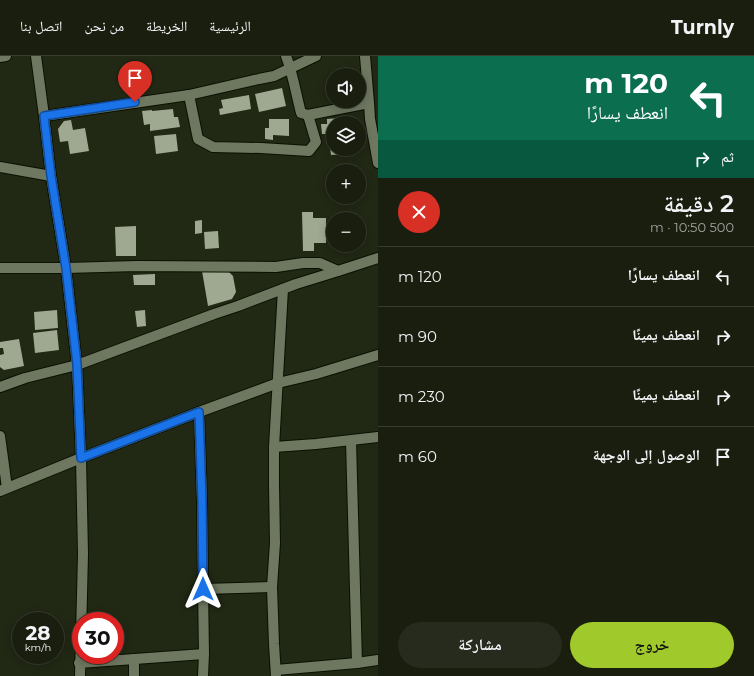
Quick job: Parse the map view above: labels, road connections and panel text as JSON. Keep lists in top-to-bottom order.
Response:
{
  "page": {
    "header": "Turnly",
    "nav": [
      "الرئيسية",
      "الخريطة",
      "من نحن",
      "اتصل بنا"
    ],
    "turn": ["120 m", "انعطف يسارًا"],
    "map_buttons": ["+", "−"],
    "then": "ثم",
    "heading": ["2 دقيقة", "500 m · 10:50"],
    "list": [
      {
        "name": "انعطف يسارًا",
        "value": "120 m"
      },
      {
        "name": "انعطف يمينًا",
        "value": "90 m"
      },
      {
        "name": "انعطف يمينًا",
        "value": "230 m"
      },
      {
        "name": "الوصول إلى الوجهة",
        "value": "60 m"
      }
    ],
    "speed": "28 km/h",
    "limit": "30",
    "buttons": ["خروج", "مشاركة"]
  }
}
